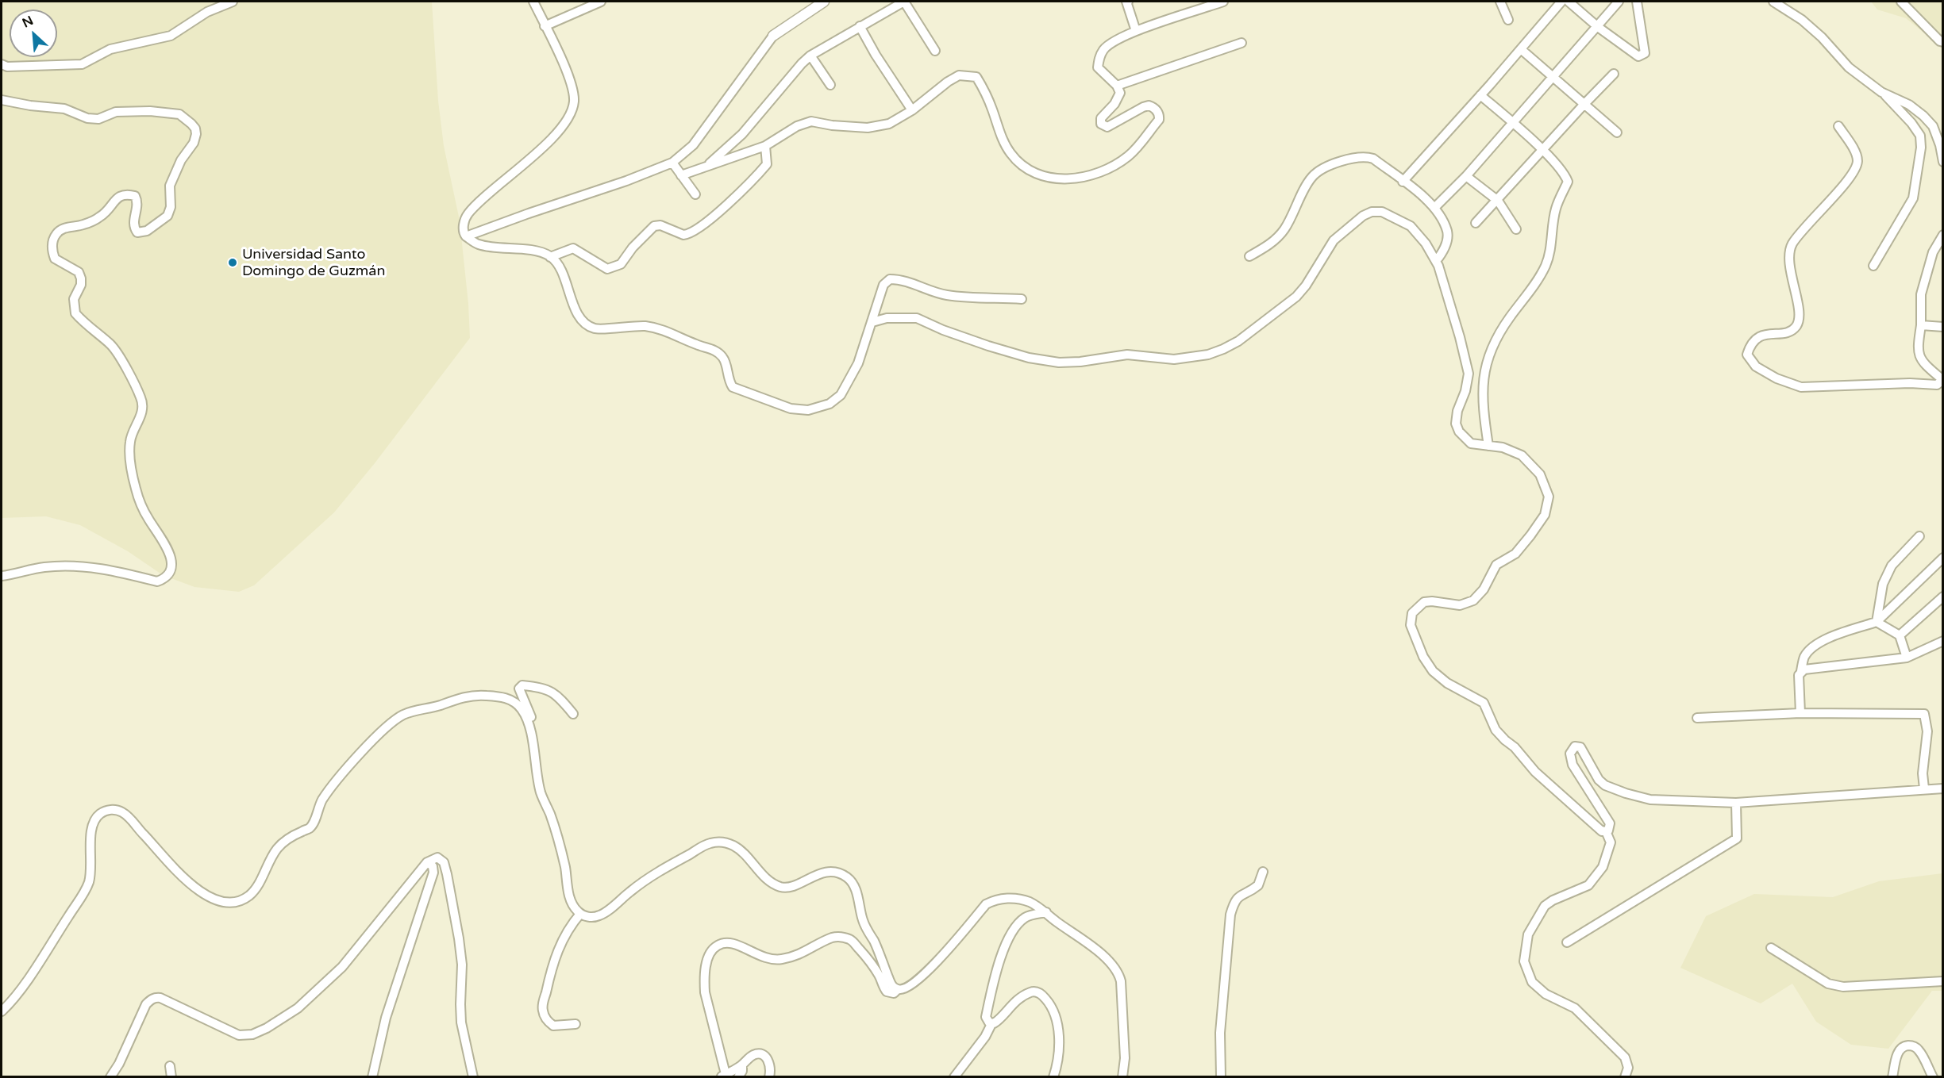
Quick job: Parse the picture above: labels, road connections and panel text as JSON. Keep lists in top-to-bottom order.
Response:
{
  "places": ["Universidad Santo Domingo de Guzmán"],
  "north": "top left"
}
